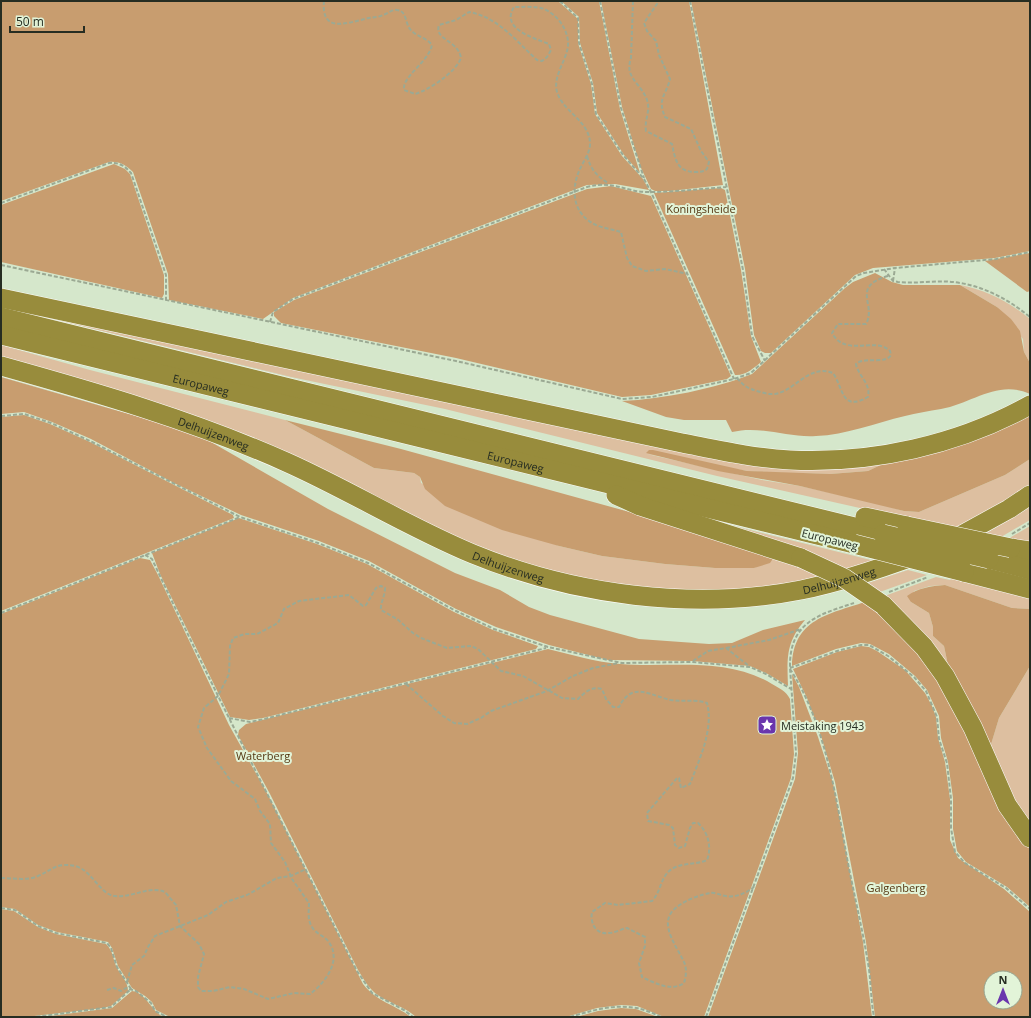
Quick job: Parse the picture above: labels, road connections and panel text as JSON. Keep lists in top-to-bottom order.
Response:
{
  "streets": {
    "highway": ["Europaweg", "Delhuijzenweg"]
  },
  "parks": ["Koningsheide", "Waterberg", "Galgenberg"],
  "places": {
    "place": ["Meistaking 1943"]
  },
  "scale_bar": "50 m",
  "north": "top"
}
